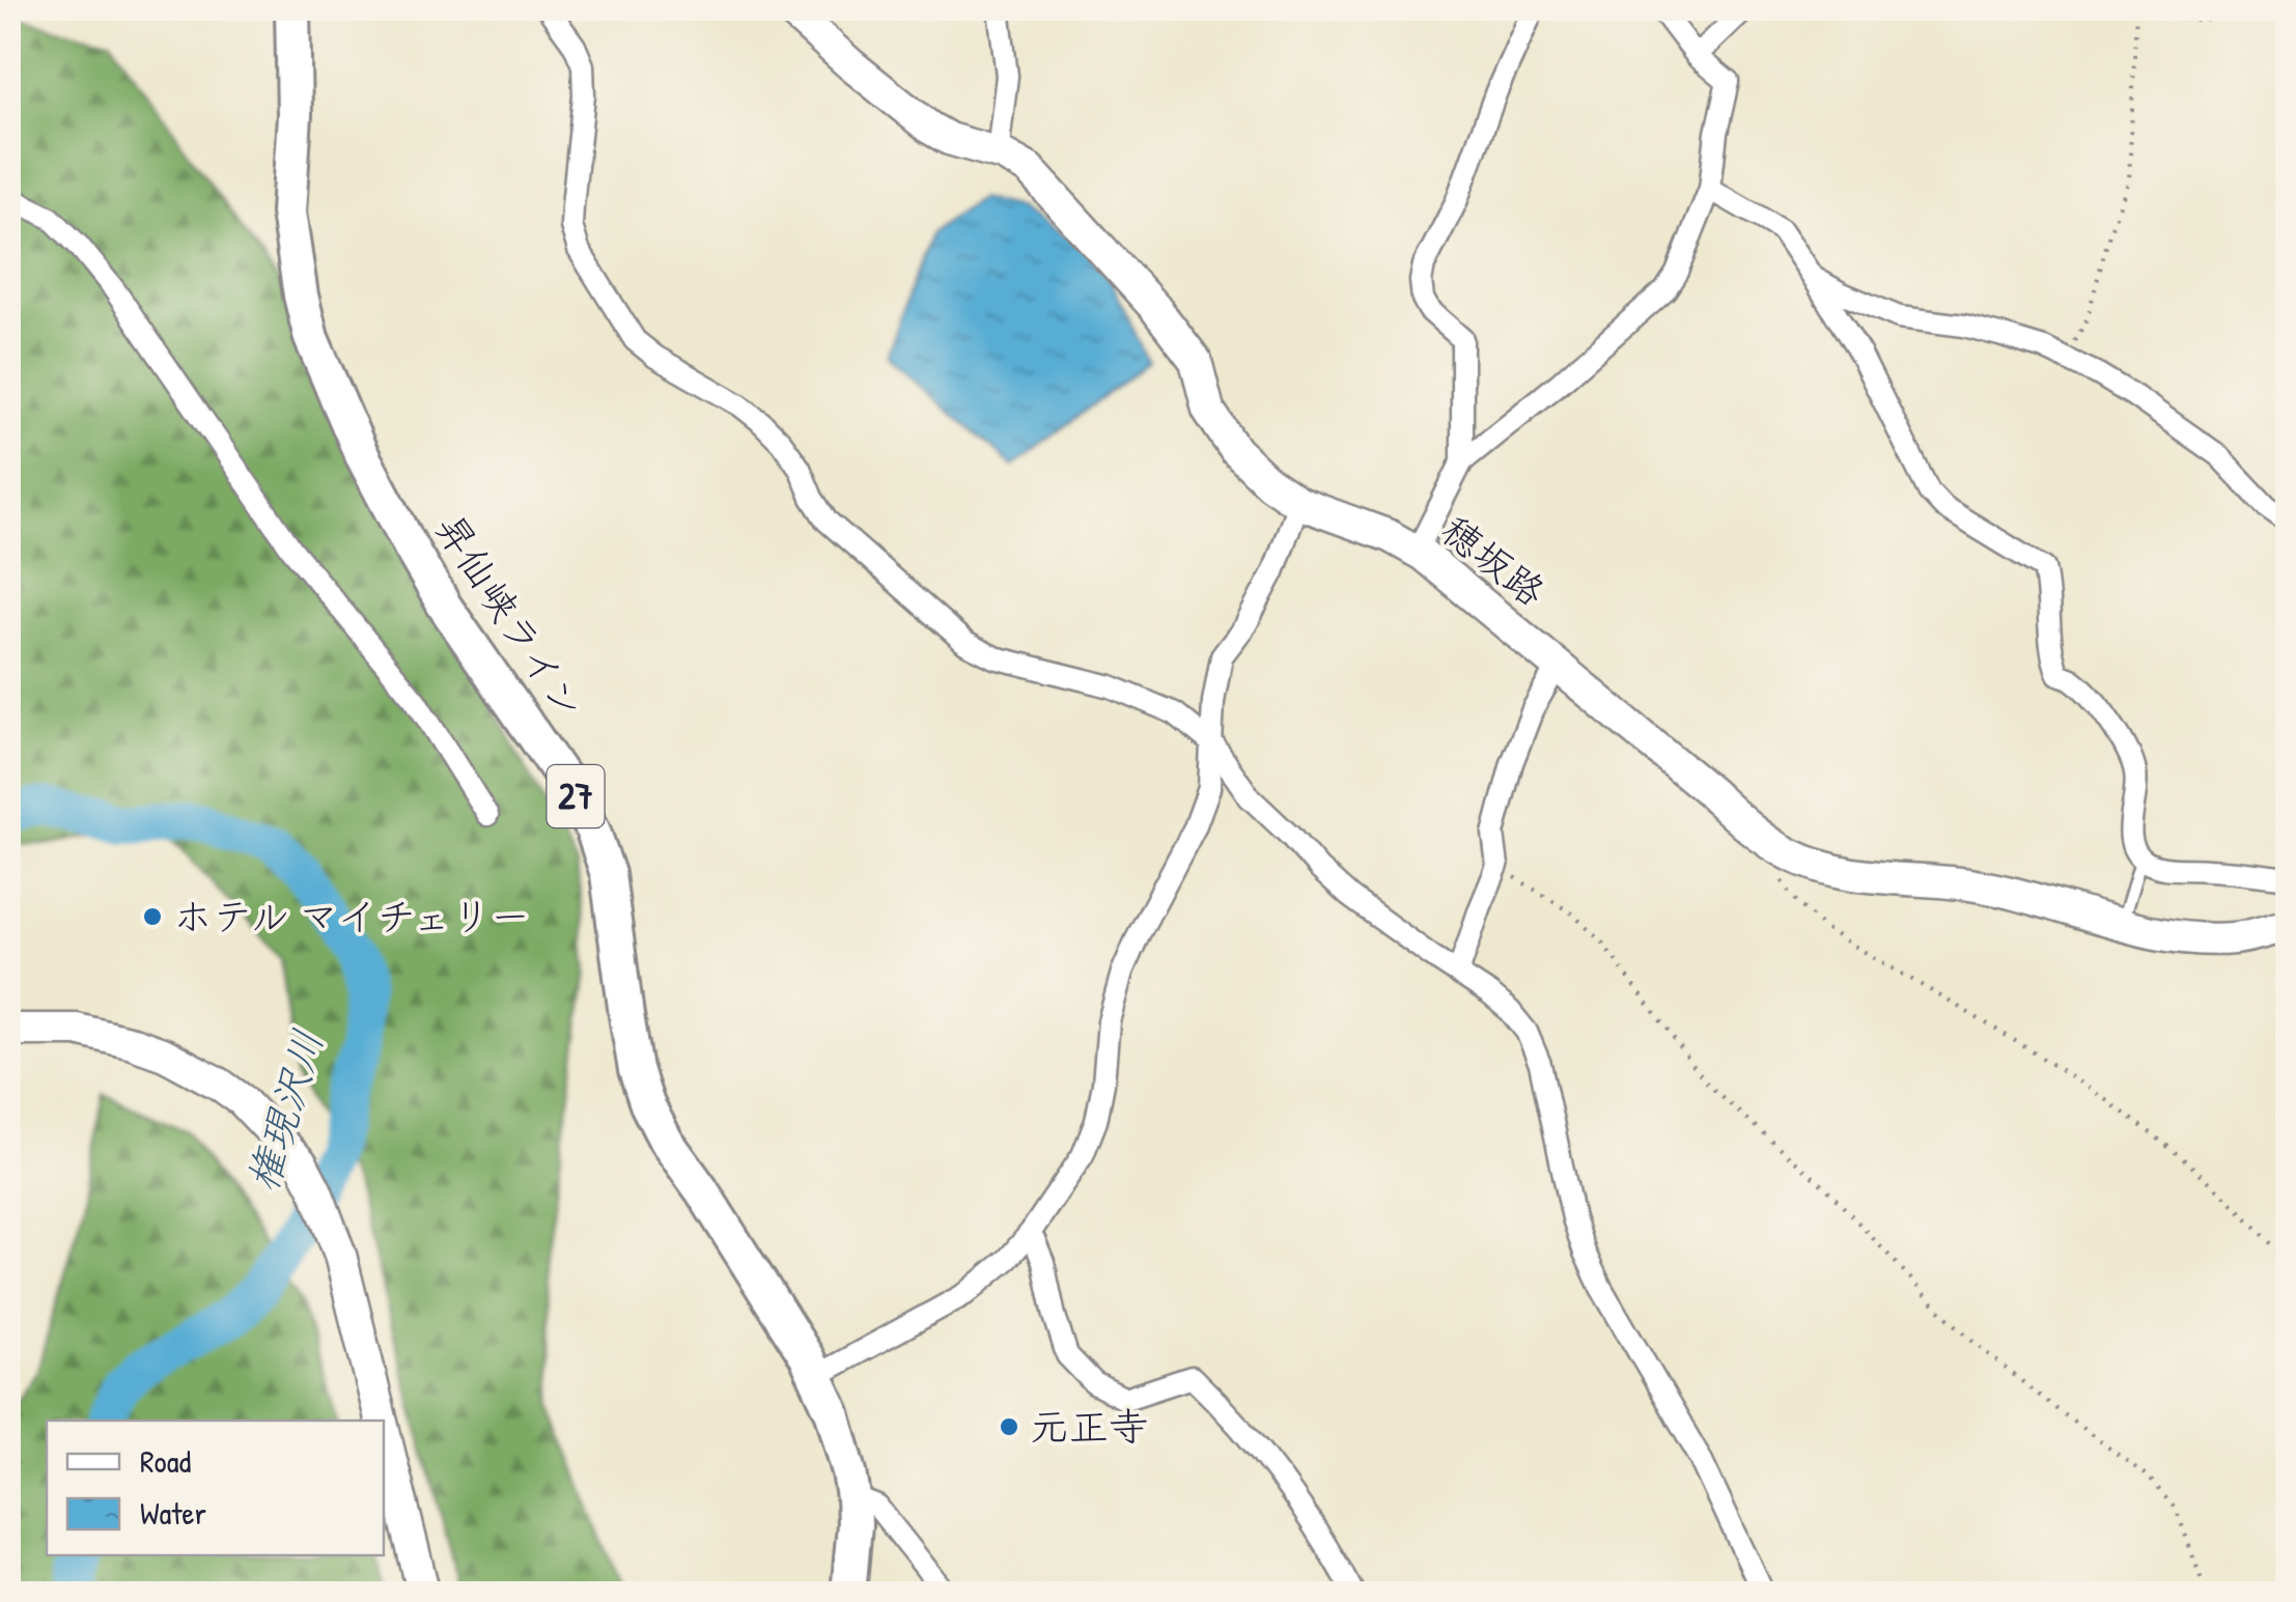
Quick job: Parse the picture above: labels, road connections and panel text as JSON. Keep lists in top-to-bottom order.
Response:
{
  "streets": {
    "main road": ["穂坂路", "昇仙峡ライン", "27"]
  },
  "water": ["権現沢川"],
  "places": ["ホテル マイチェリー", "元正寺"],
  "legend": ["Road", "Water"]
}
